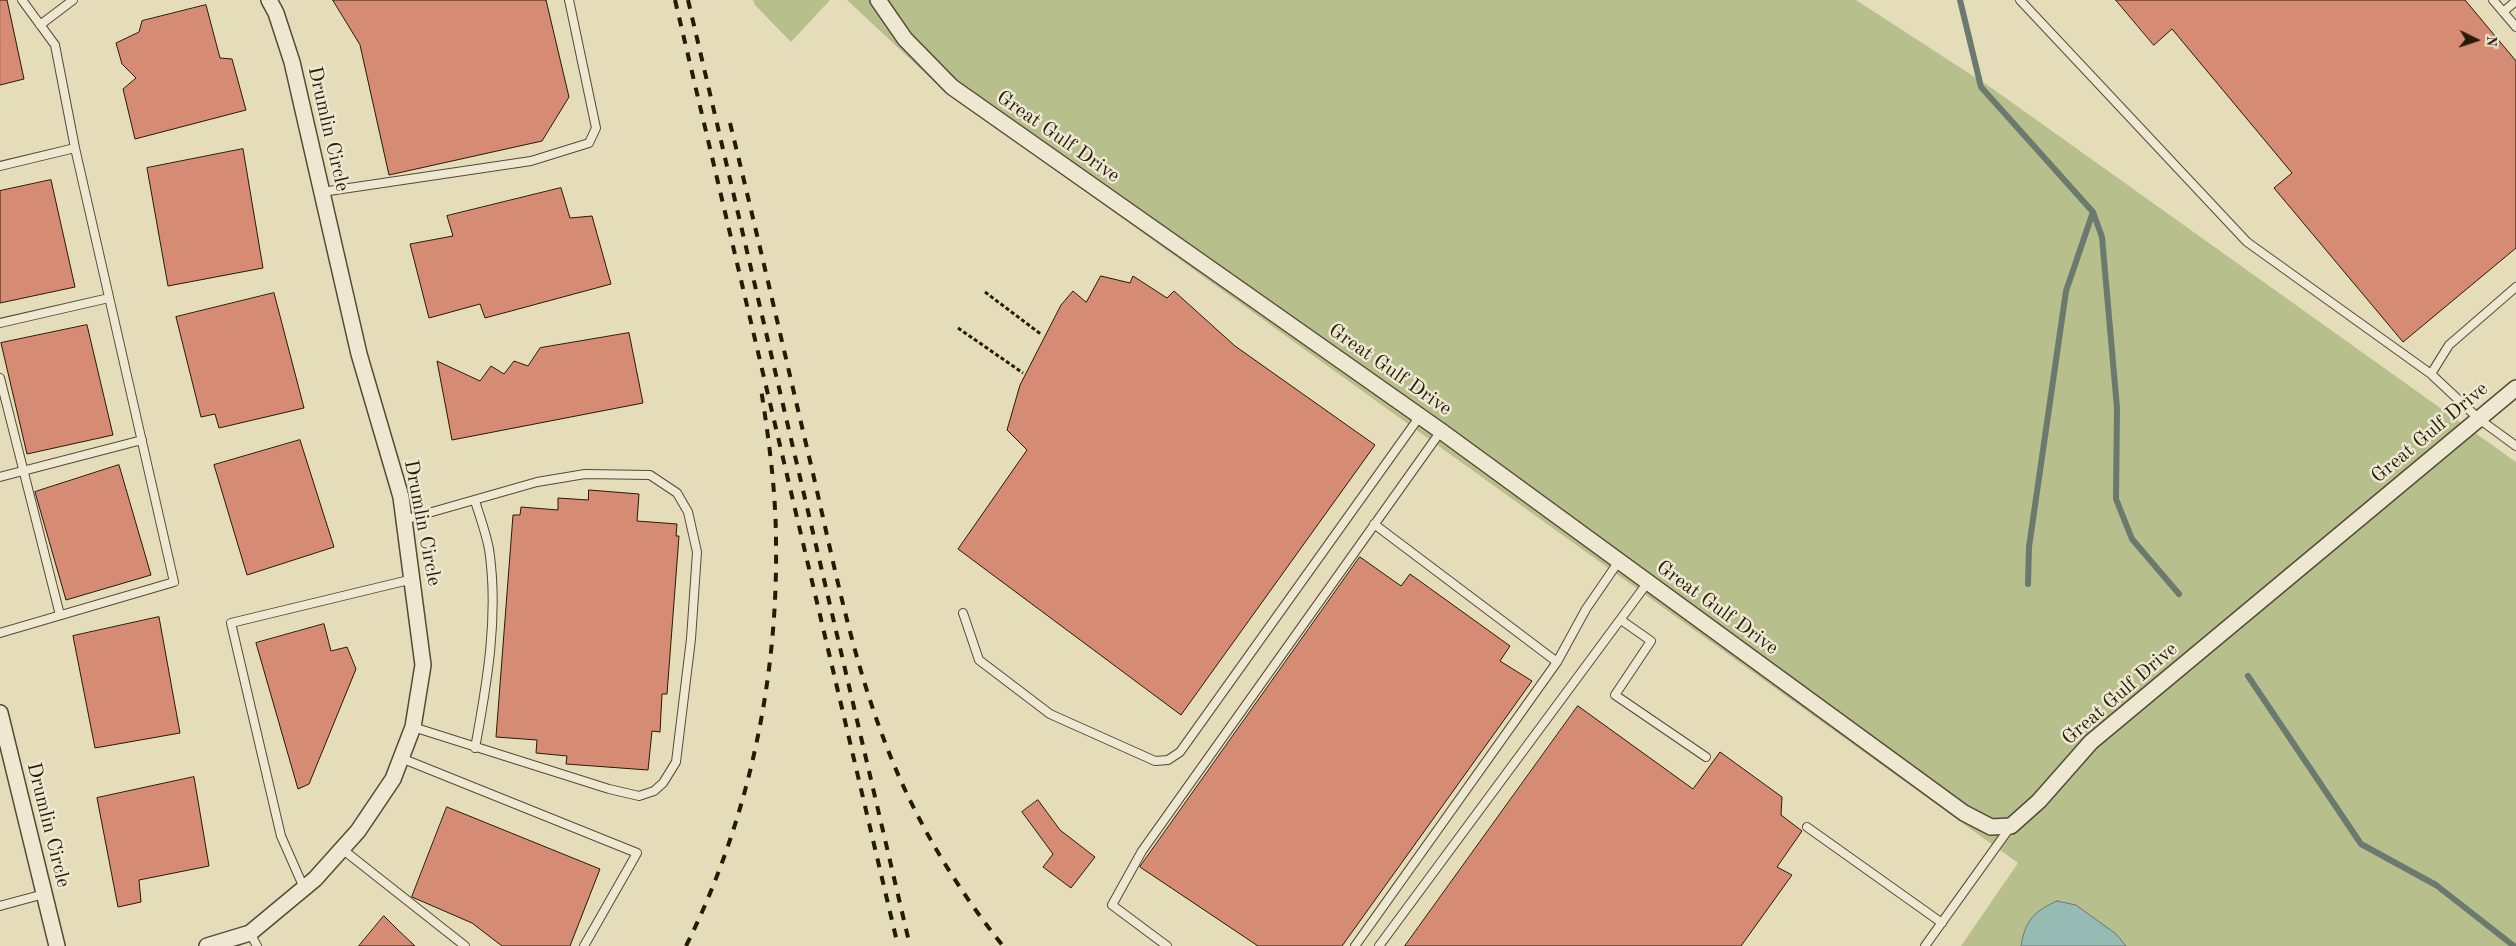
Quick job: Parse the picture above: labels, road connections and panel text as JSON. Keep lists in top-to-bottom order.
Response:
{
  "streets": {
    "street": ["Drumlin Circle", "Great Gulf Drive"]
  },
  "north": "right"
}
